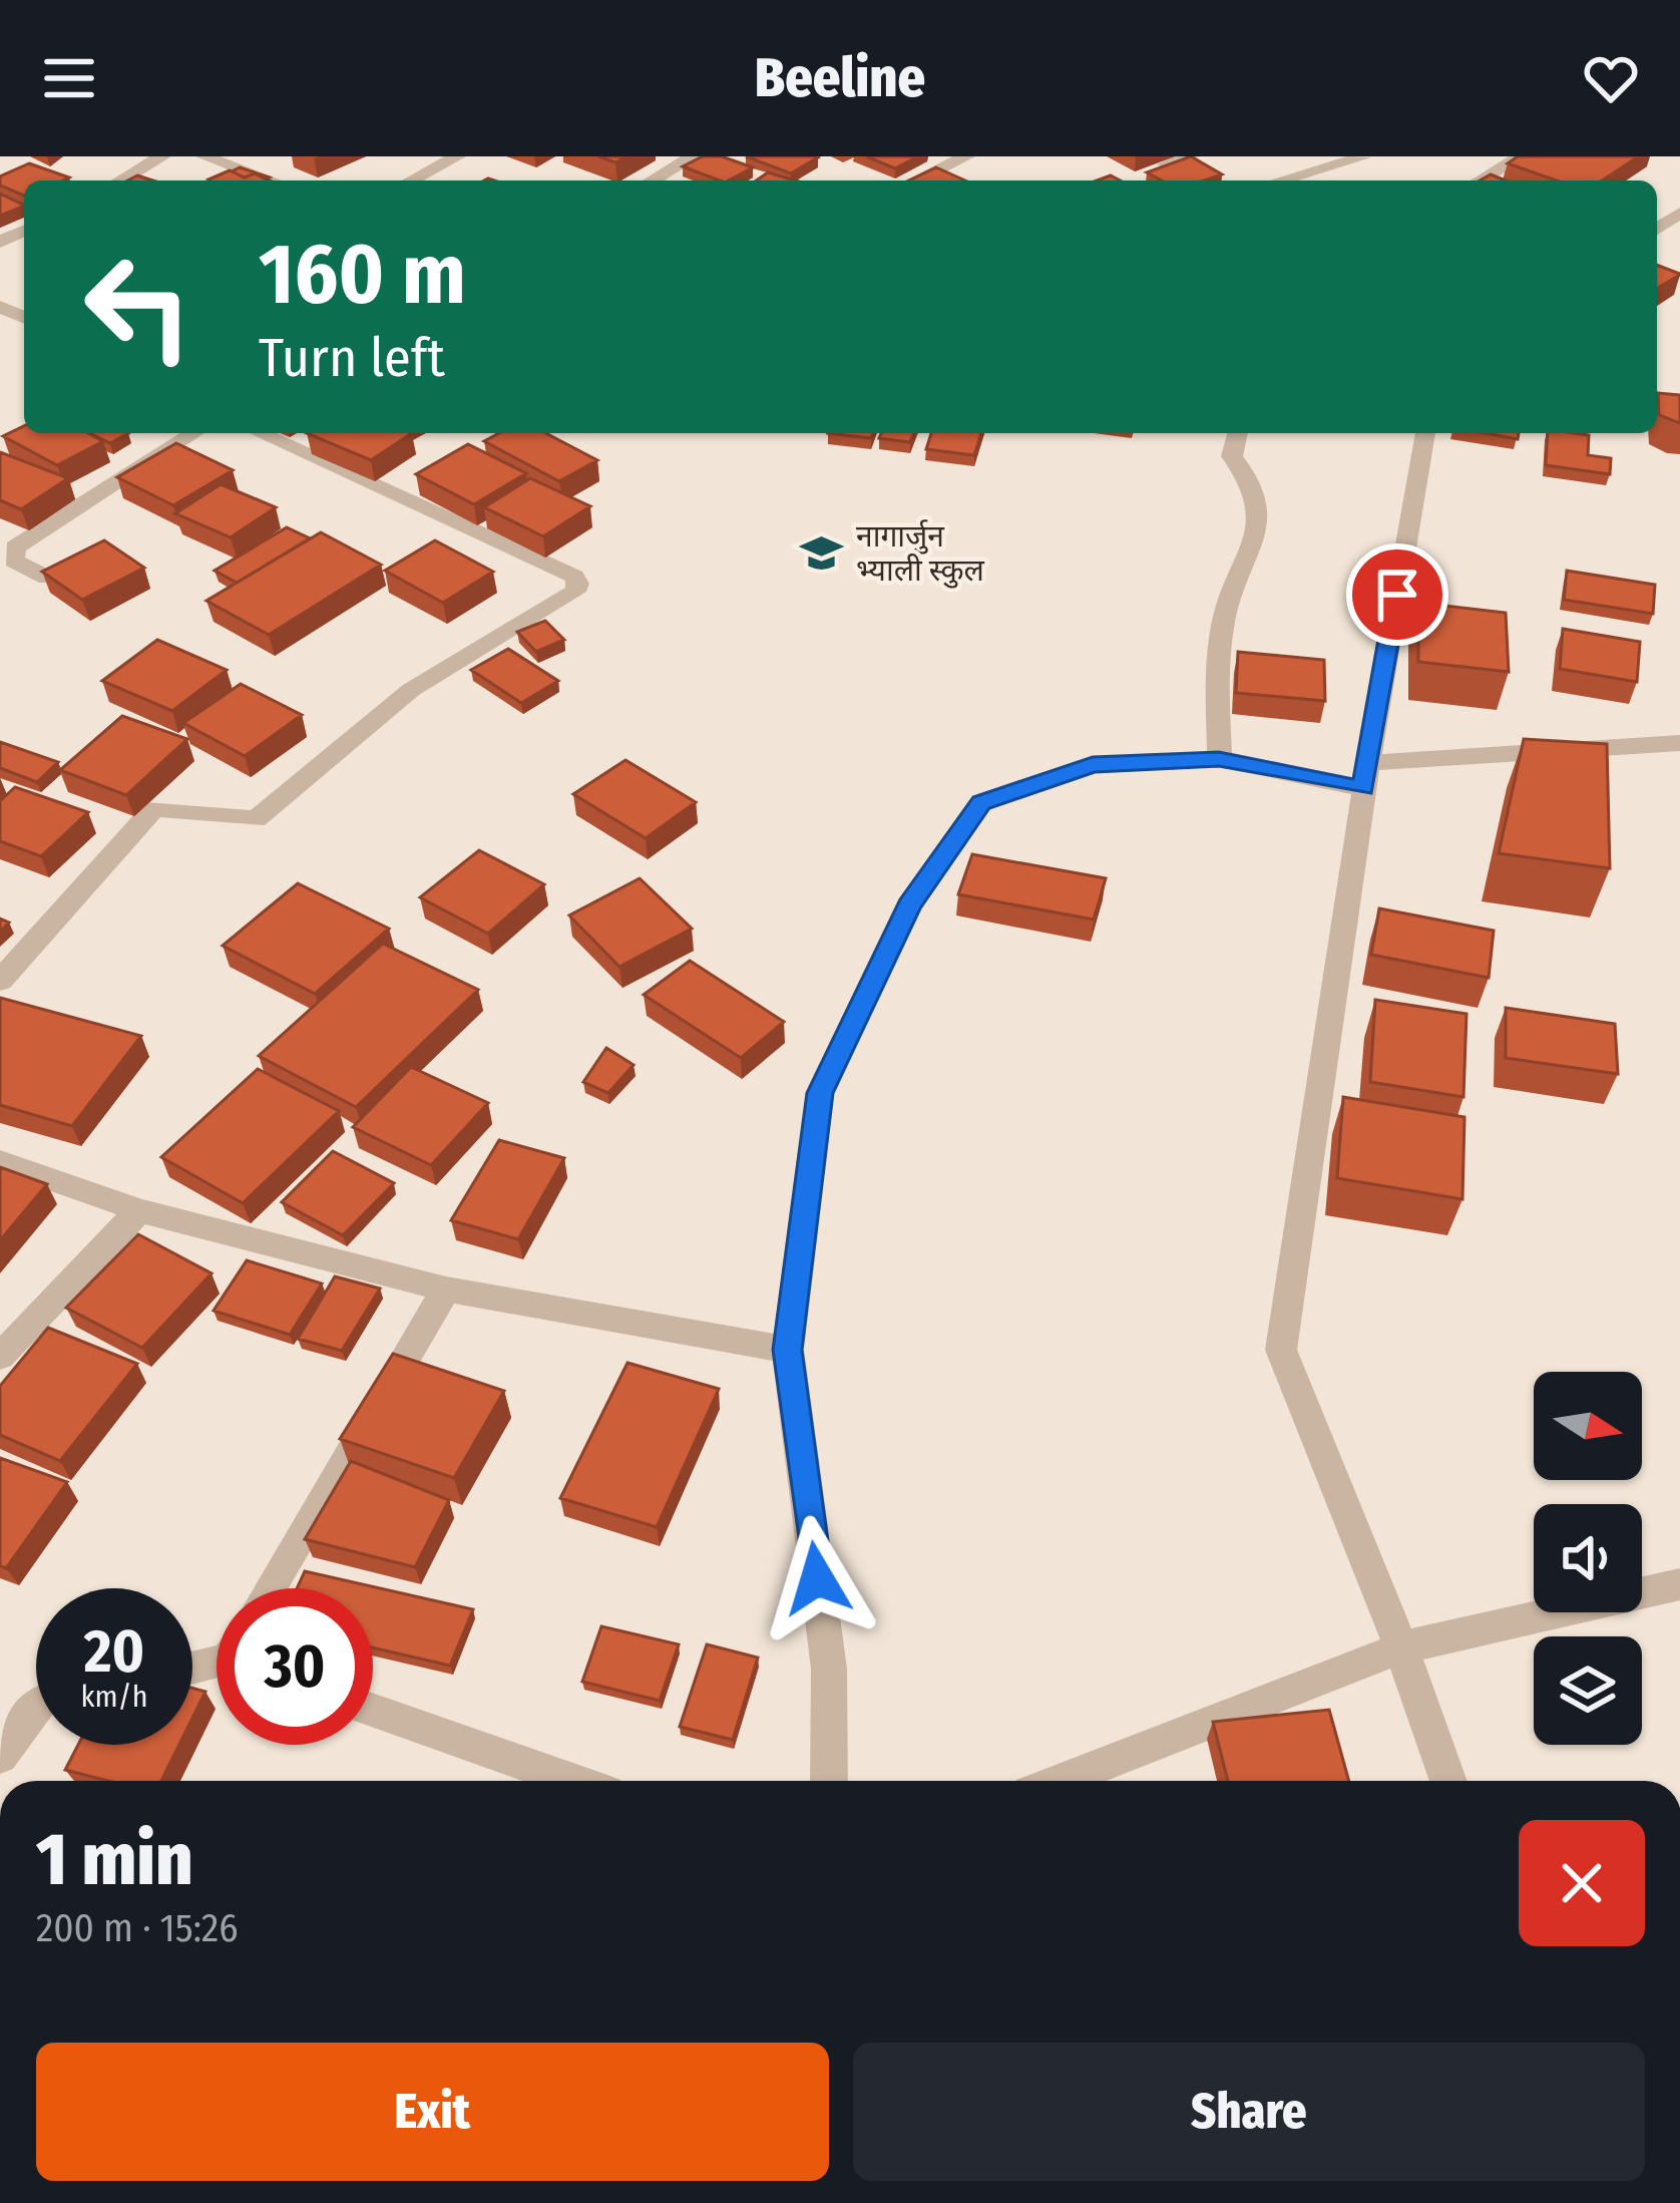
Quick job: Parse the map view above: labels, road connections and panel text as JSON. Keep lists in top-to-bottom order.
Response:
{
  "places": {
    "school or university": ["नागार्जुन भ्याली स्कुल"]
  },
  "north": "right",
  "page": {
    "header": "Beeline",
    "turn": ["160 m", "Turn left"],
    "speed": "20 km/h",
    "limit": "30",
    "heading": ["1 min", "200 m · 15:26"],
    "buttons": ["Exit", "Share"]
  }
}
